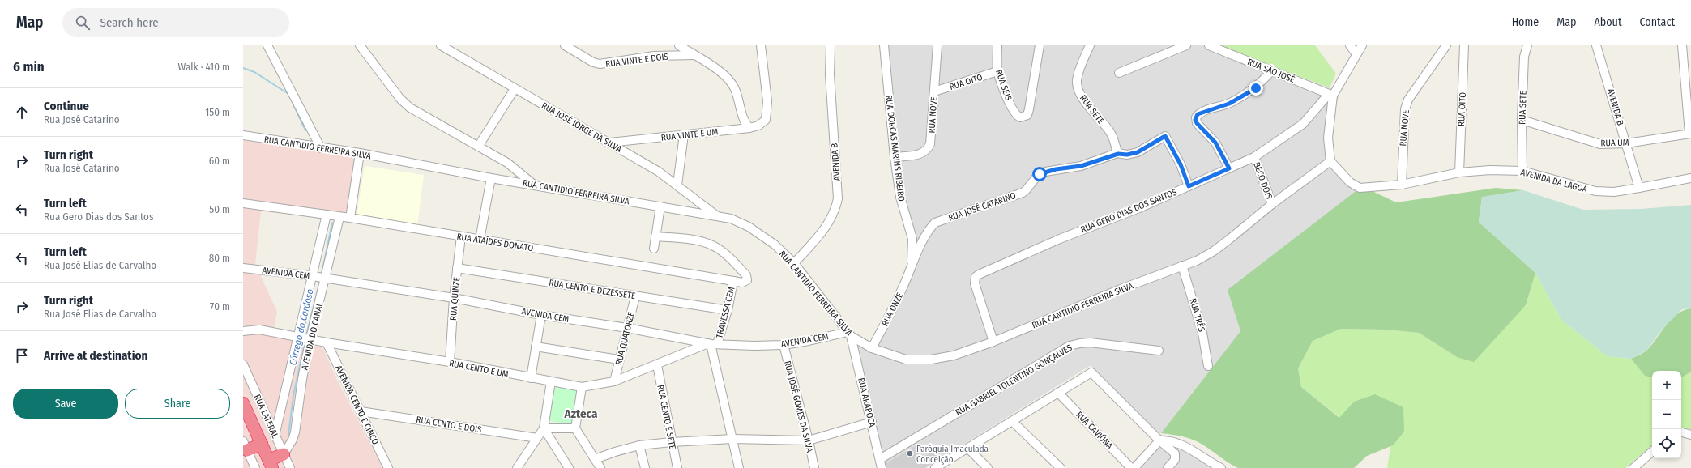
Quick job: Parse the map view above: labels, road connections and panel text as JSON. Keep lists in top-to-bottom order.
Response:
{
  "streets": {
    "street": [
      "RUA VINTE E DOIS",
      "RUA SÃO JOSÉ",
      "RUA OITO",
      "RUA SEIS",
      "AVENIDA B",
      "RUA SETE",
      "RUA NOVE",
      "RUA JOSÉ JORGE DA SILVA",
      "RUA VINTE E UM",
      "RUA UM",
      "RUA CANTIDIO FERREIRA SILVA",
      "RUA DORCAS MARINS RIBEIRO",
      "BECO DOIS",
      "AVENIDA DA LAGOA",
      "RUA JOSÉ CATARINO",
      "RUA GERO DIAS DOS SANTOS",
      "RUA ATAÍDES DONATO",
      "AVENIDA CEM",
      "RUA CENTO E DEZESSETE",
      "RUA QUINZE",
      "RUA ONZE",
      "TRAVESSA CEM",
      "RUA TRÊS",
      "AVENIDA DO CANAL",
      "RUA QUATORZE",
      "RUA CENTO E UM",
      "RUA GABRIEL TOLENTINO GONÇALVES",
      "RUA ARAPOCA",
      "AVENIDA CENTO E CINCO",
      "RUA JOSÉ GOMES DA SILVA",
      "RUA LATERAL",
      "RUA CENTO E SETE",
      "RUA CENTO E DOIS",
      "RUA CAVIÚNA"
    ]
  },
  "crossings": [
    ["RUA SÃO JOSÉ", "RUA GERO DIAS DOS SANTOS"],
    ["RUA OITO", "RUA SEIS"],
    ["RUA OITO", "RUA NOVE"],
    ["RUA OITO", "AVENIDA DA LAGOA"],
    ["AVENIDA B", "RUA UM"],
    ["AVENIDA B", "RUA CANTIDIO FERREIRA SILVA"],
    ["AVENIDA B", "AVENIDA DA LAGOA"],
    ["RUA SETE", "RUA UM"],
    ["RUA SETE", "AVENIDA DA LAGOA"],
    ["RUA SETE", "RUA JOSÉ CATARINO"],
    ["RUA NOVE", "RUA DORCAS MARINS RIBEIRO"],
    ["RUA NOVE", "AVENIDA DA LAGOA"],
    ["RUA JOSÉ JORGE DA SILVA", "RUA VINTE E UM"],
    ["RUA JOSÉ JORGE DA SILVA", "RUA CANTIDIO FERREIRA SILVA"],
    ["RUA CANTIDIO FERREIRA SILVA", "BECO DOIS"],
    ["RUA CANTIDIO FERREIRA SILVA", "AVENIDA DA LAGOA"],
    ["RUA CANTIDIO FERREIRA SILVA", "RUA GERO DIAS DOS SANTOS"],
    ["RUA CANTIDIO FERREIRA SILVA", "AVENIDA CEM"],
    ["RUA CANTIDIO FERREIRA SILVA", "RUA ONZE"],
    ["RUA CANTIDIO FERREIRA SILVA", "RUA TRÊS"],
    ["RUA CANTIDIO FERREIRA SILVA", "RUA ARAPOCA"],
    ["RUA DORCAS MARINS RIBEIRO", "RUA JOSÉ CATARINO"],
    ["RUA DORCAS MARINS RIBEIRO", "RUA ONZE"],
    ["BECO DOIS", "RUA GERO DIAS DOS SANTOS"],
    ["RUA JOSÉ CATARINO", "RUA GERO DIAS DOS SANTOS"],
    ["RUA JOSÉ CATARINO", "RUA ONZE"],
    ["RUA ATAÍDES DONATO", "RUA QUINZE"],
    ["RUA ATAÍDES DONATO", "TRAVESSA CEM"],
    ["RUA ATAÍDES DONATO", "AVENIDA DO CANAL"],
    ["AVENIDA CEM", "RUA QUINZE"],
    ["AVENIDA CEM", "TRAVESSA CEM"],
    ["AVENIDA CEM", "AVENIDA DO CANAL"],
    ["AVENIDA CEM", "RUA QUATORZE"],
    ["AVENIDA CEM", "RUA CENTO E UM"],
    ["AVENIDA CEM", "RUA ARAPOCA"],
    ["AVENIDA CEM", "RUA JOSÉ GOMES DA SILVA"],
    ["RUA CENTO E DEZESSETE", "RUA QUINZE"],
    ["RUA CENTO E DEZESSETE", "TRAVESSA CEM"],
    ["RUA CENTO E DEZESSETE", "RUA QUATORZE"],
    ["RUA QUINZE", "RUA CENTO E UM"],
    ["TRAVESSA CEM", "RUA CENTO E UM"],
    ["AVENIDA DO CANAL", "RUA CENTO E UM"],
    ["AVENIDA DO CANAL", "RUA LATERAL"],
    ["RUA QUATORZE", "RUA CENTO E UM"],
    ["RUA CENTO E UM", "AVENIDA CENTO E CINCO"],
    ["RUA CENTO E UM", "RUA CENTO E SETE"],
    ["RUA GABRIEL TOLENTINO GONÇALVES", "RUA ARAPOCA"],
    ["AVENIDA CENTO E CINCO", "RUA CENTO E DOIS"]
  ],
  "districts": ["Azteca"],
  "water": ["Córrego do Cardoso"],
  "places": ["Paróquia Imaculada Conceição"],
  "page": {
    "header": "Map",
    "search": "Search here",
    "nav": [
      "Home",
      "Map",
      "About",
      "Contact"
    ],
    "heading": ["6 min", "Walk · 410 m"],
    "list": [
      ["Continue", "Rua José Catarino", "150 m"],
      ["Turn right", "Rua José Catarino", "60 m"],
      ["Turn left", "Rua Gero Dias dos Santos", "50 m"],
      ["Turn left", "Rua José Elias de Carvalho", "80 m"],
      ["Turn right", "Rua José Elias de Carvalho", "70 m"],
      "Arrive at destination"
    ],
    "map_buttons": ["+", "−"],
    "buttons": ["Save", "Share"]
  }
}
